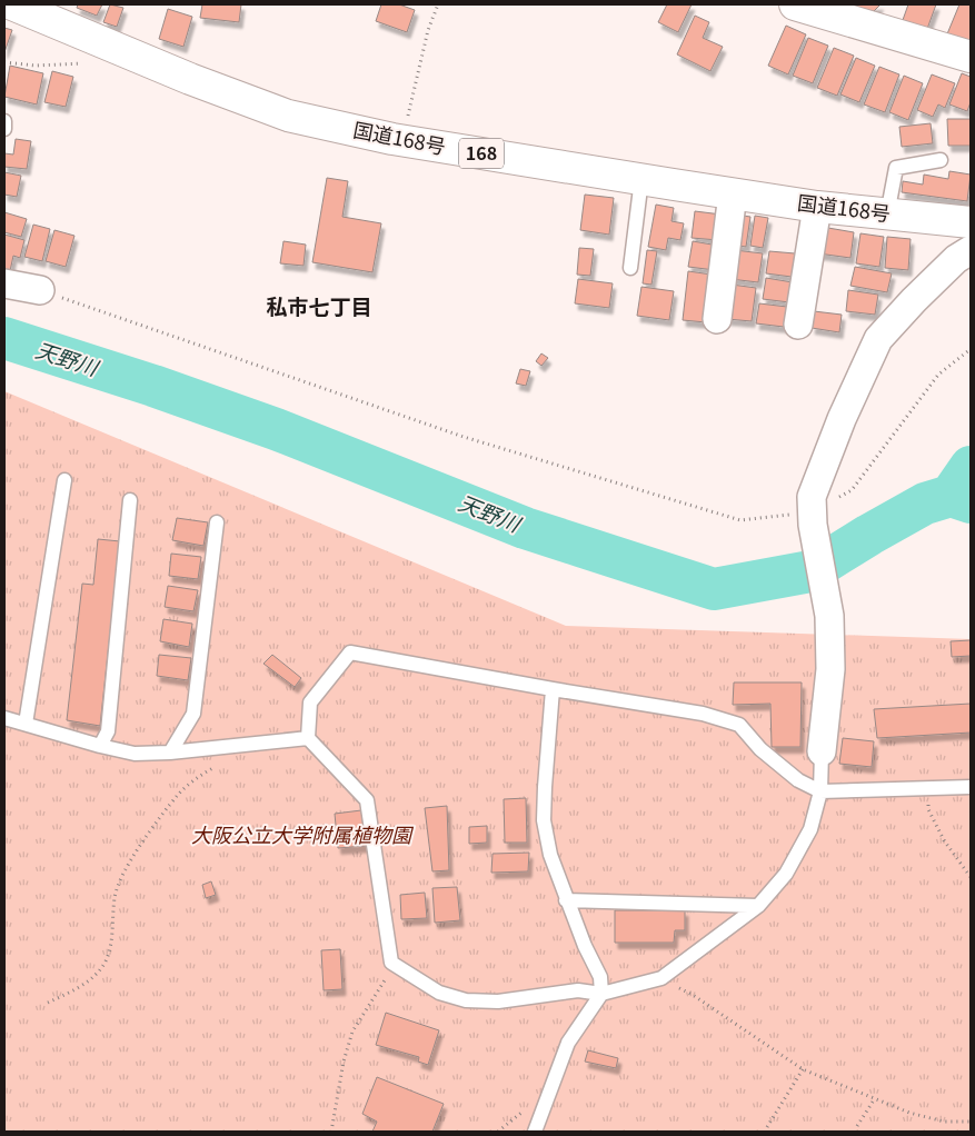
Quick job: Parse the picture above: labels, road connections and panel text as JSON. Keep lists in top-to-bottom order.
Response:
{
  "streets": {
    "main road": ["国道168号", "168"]
  },
  "districts": ["私市七丁目"],
  "water": ["天野川"],
  "parks": ["大阪公立大学附属植物園"]
}
